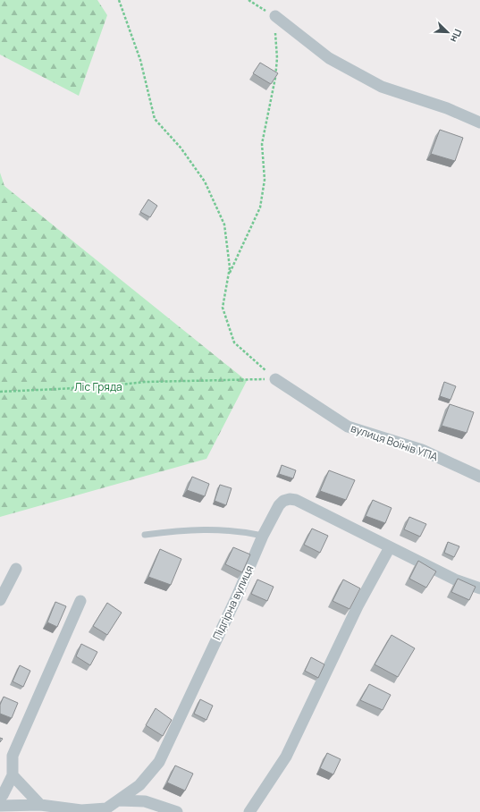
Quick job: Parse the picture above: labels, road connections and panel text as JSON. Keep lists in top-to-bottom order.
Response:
{
  "streets": {
    "street": ["вулиця Воїнів УПА", "Підгірна вулиця"]
  },
  "parks": ["Ліс Гряда"],
  "north": "bottom right"
}
